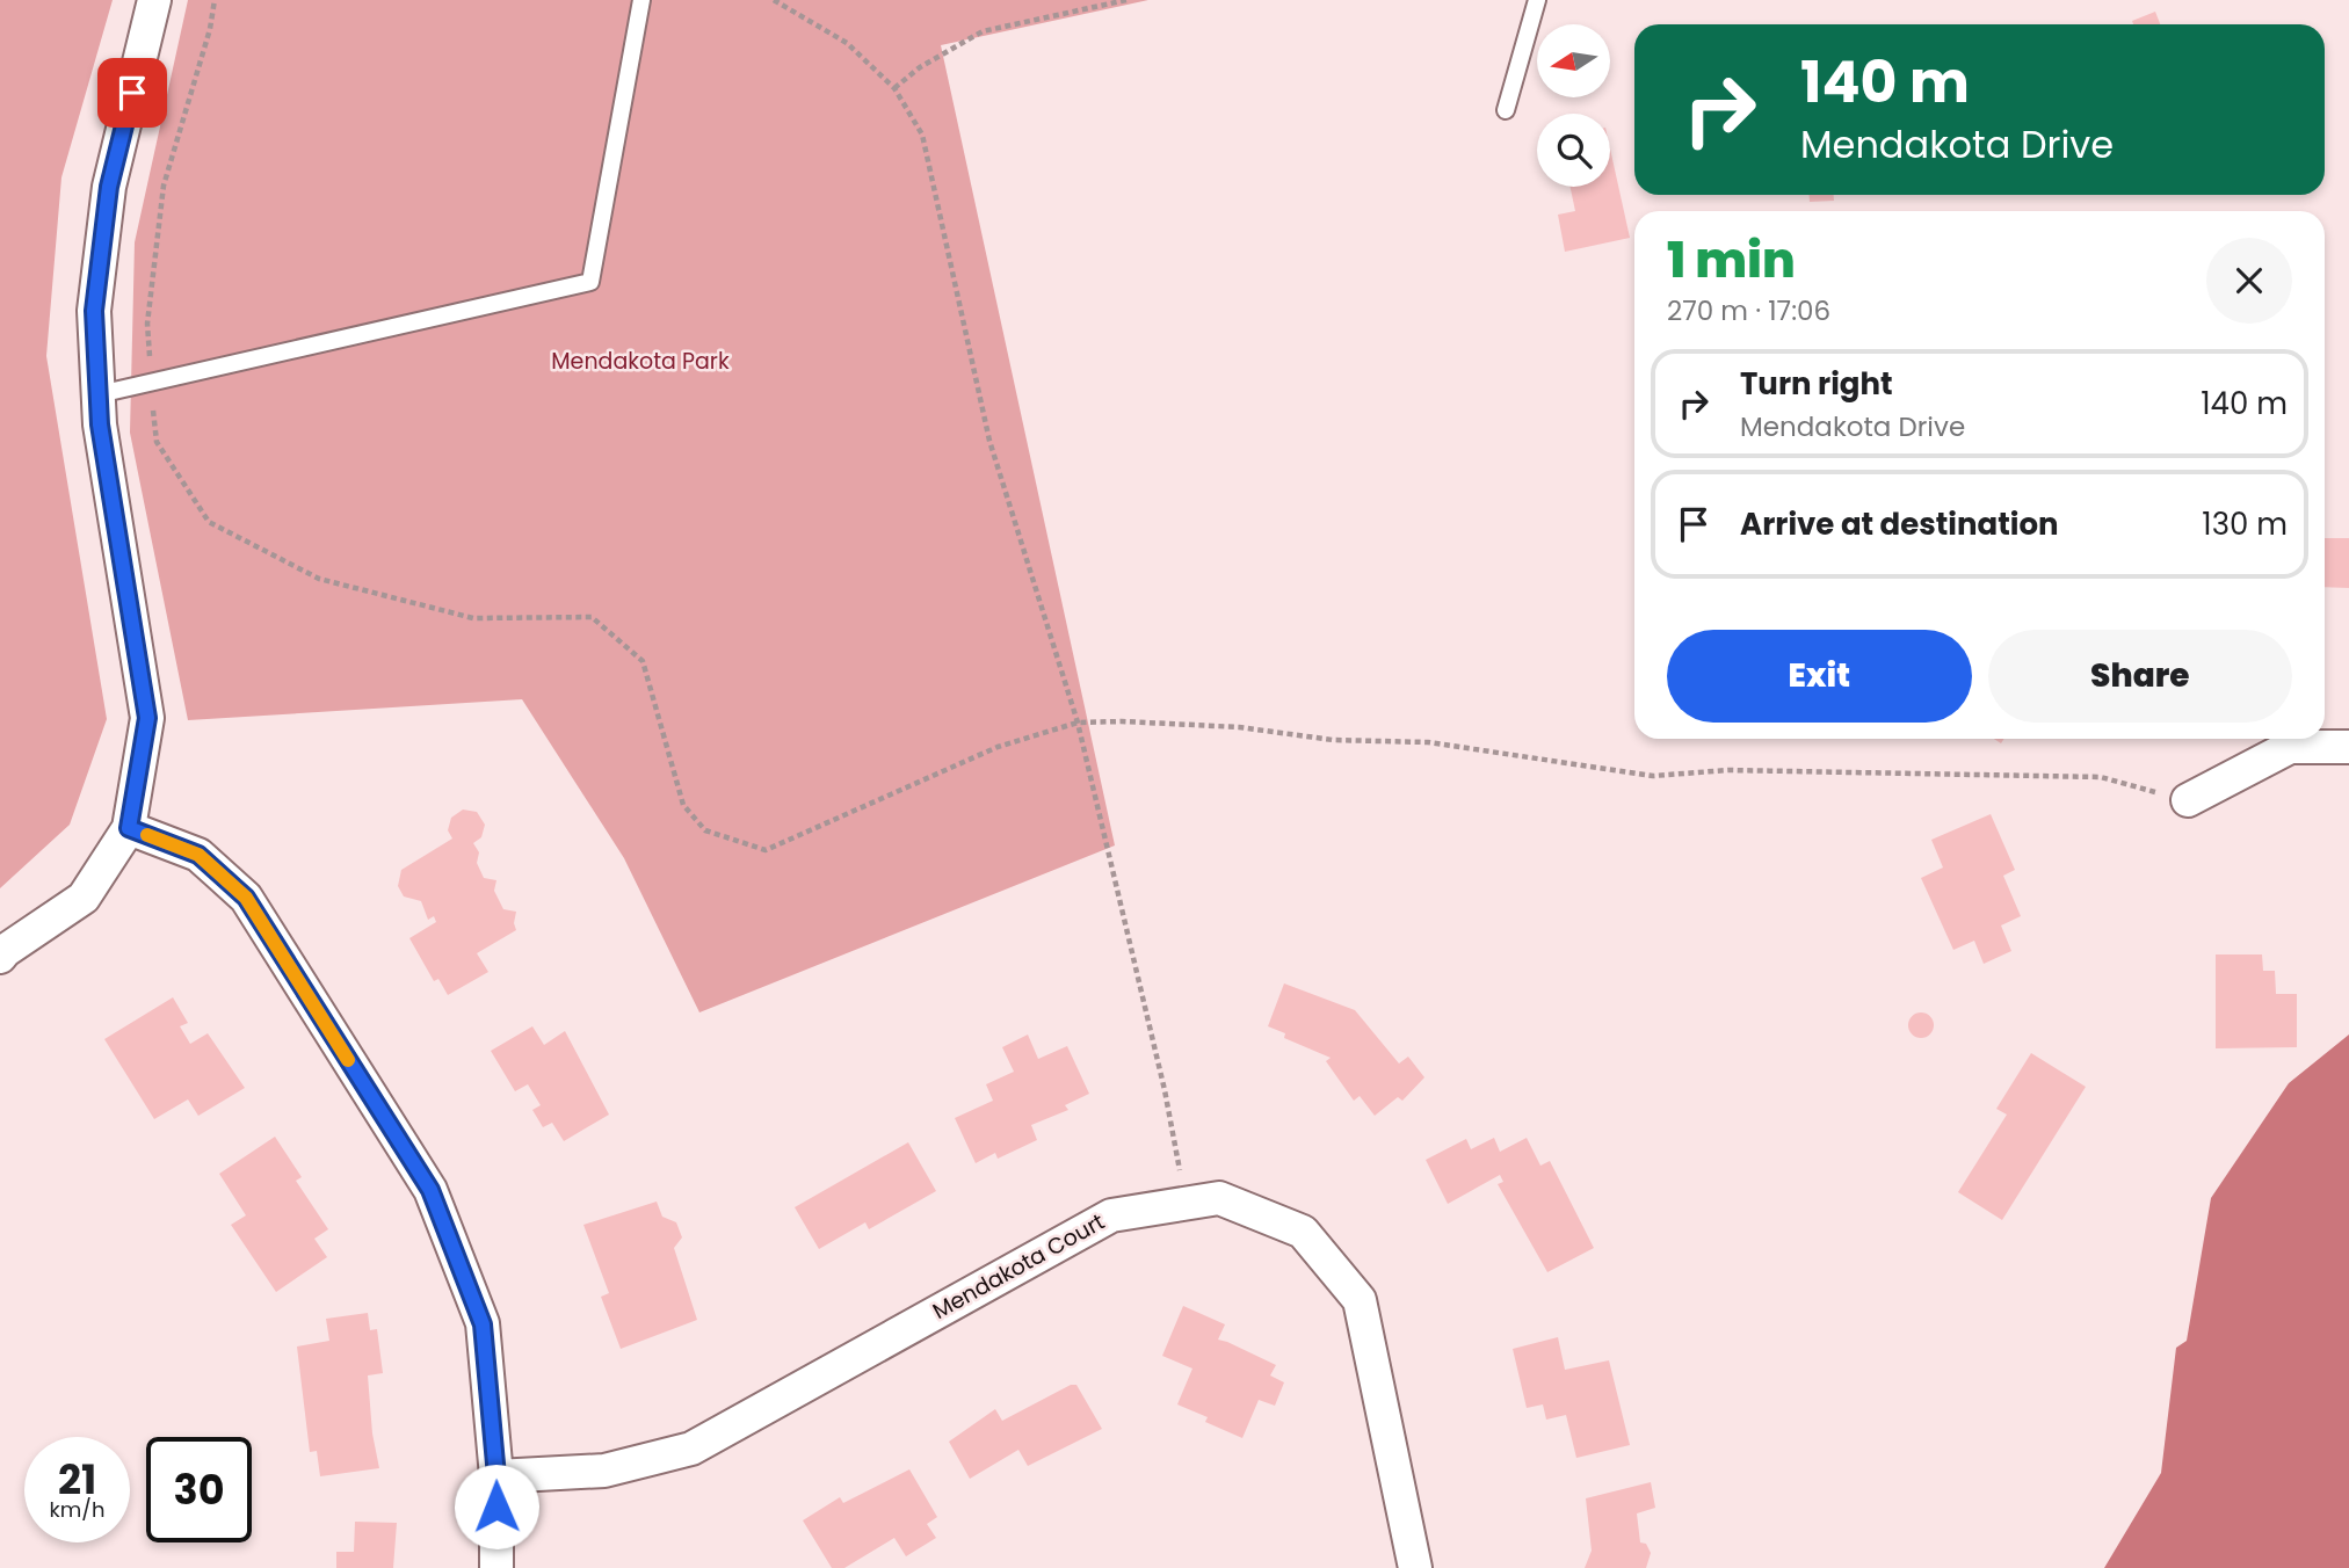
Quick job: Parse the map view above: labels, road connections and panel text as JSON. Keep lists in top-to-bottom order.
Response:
{
  "streets": {
    "street": ["Mendakota Court"]
  },
  "parks": ["Mendakota Park"],
  "north": "left",
  "page": {
    "turn": ["140 m", "Mendakota Drive"],
    "heading": ["1 min", "270 m · 17:06"],
    "list": [
      {
        "name": "Turn right",
        "note": "Mendakota Drive",
        "value": "140 m"
      },
      {
        "name": "Arrive at destination",
        "value": "130 m"
      }
    ],
    "buttons": ["Exit", "Share"],
    "speed": "21 km/h",
    "limit": "30"
  }
}
